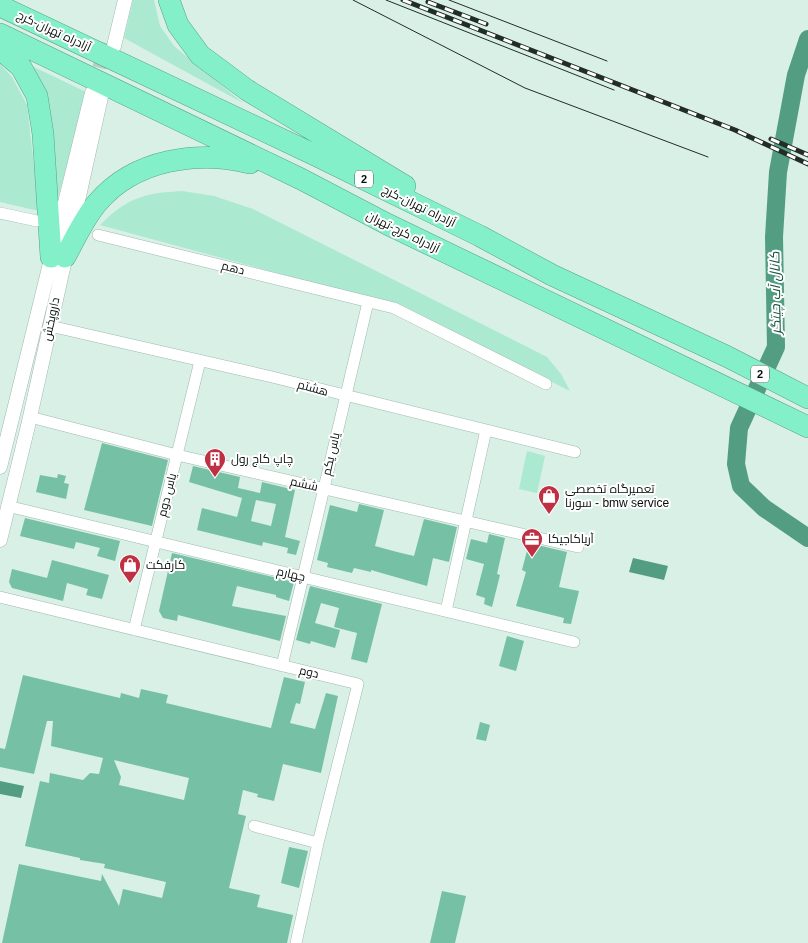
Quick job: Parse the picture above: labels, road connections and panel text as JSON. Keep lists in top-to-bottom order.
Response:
{
  "streets": {
    "highway": ["آزادراه تهران-کرج", "2", "آزادراه کرج-تهران"],
    "street": [
      "دهم",
      "داروپخش",
      "هشتم",
      "یاس یکم",
      "ششم",
      "یاس دوم",
      "چهارم",
      "دوم"
    ]
  },
  "crossings": [
    ["دهم", "یاس یکم"],
    ["داروپخش", "هشتم"],
    ["داروپخش", "ششم"],
    ["داروپخش", "چهارم"],
    ["هشتم", "یاس یکم"],
    ["هشتم", "یاس دوم"],
    ["یاس یکم", "ششم"],
    ["یاس یکم", "چهارم"],
    ["یاس یکم", "دوم"],
    ["ششم", "یاس دوم"],
    ["یاس دوم", "چهارم"],
    ["یاس دوم", "دوم"]
  ],
  "water": ["کانال آب چیتگر"],
  "places": {
    "building": ["چاپ کاج رول"],
    "shop": ["تعمیرگاه تخصصی سورنا - bmw service", "کارفکت"],
    "office": ["آریاکاجیکا"]
  }
}
